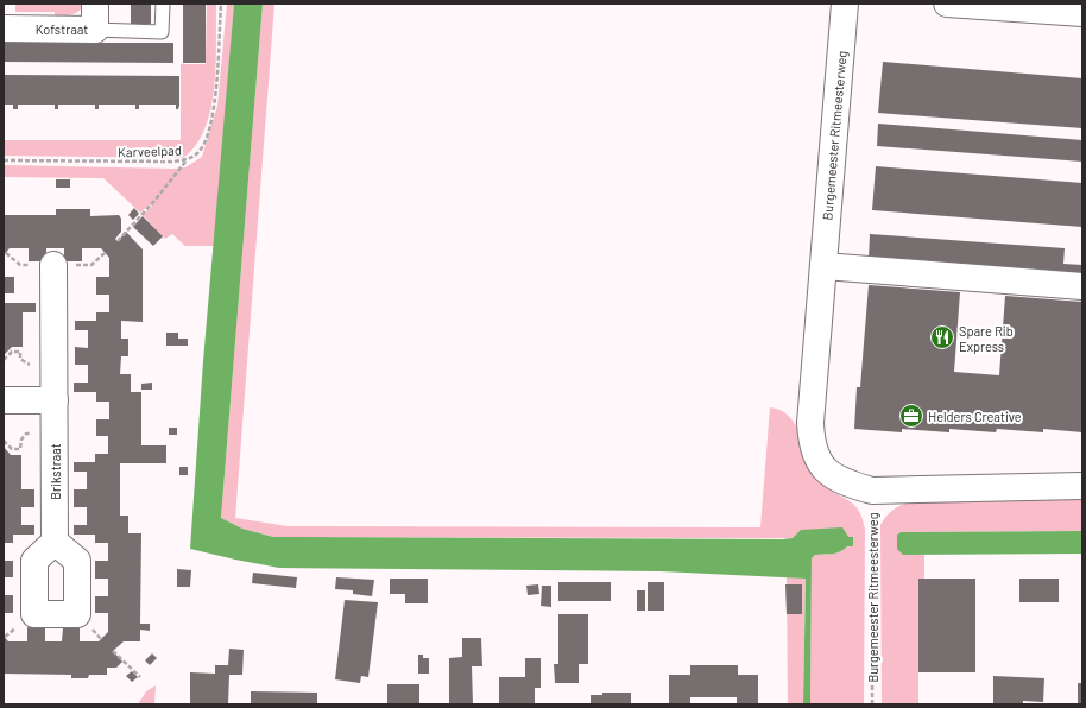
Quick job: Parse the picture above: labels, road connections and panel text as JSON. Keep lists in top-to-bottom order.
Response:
{
  "streets": {
    "street": ["Kofstraat", "Burgemeester Ritmeesterweg", "Brikstraat"],
    "path": ["Karveelpad"]
  },
  "places": {
    "restaurant": ["Spare Rib Express"],
    "office": ["Helders Creative"]
  }
}
